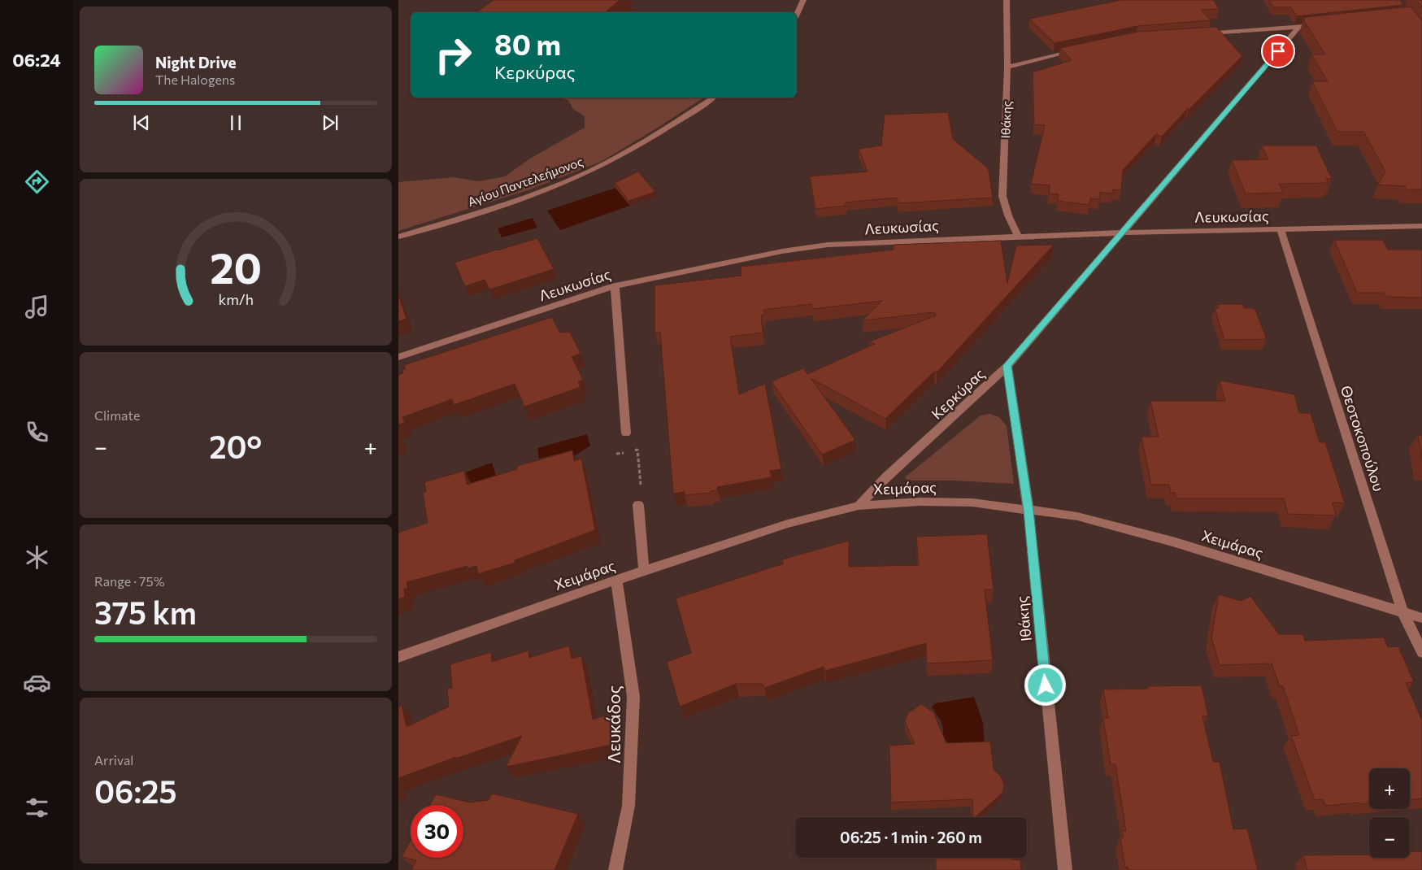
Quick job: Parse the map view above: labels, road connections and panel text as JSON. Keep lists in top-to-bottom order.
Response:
{
  "streets": {
    "street": [
      "Ιθάκης",
      "Αγίου Παντελεήμονος",
      "Λευκωσίας",
      "Κερκύρας",
      "Θεοτοκοπούλου",
      "Χειμάρας",
      "Λευκάδος"
    ]
  },
  "crossings": [
    ["Ιθάκης", "Λευκωσίας"],
    ["Ιθάκης", "Κερκύρας"],
    ["Ιθάκης", "Χειμάρας"],
    ["Λευκωσίας", "Κερκύρας"],
    ["Λευκωσίας", "Θεοτοκοπούλου"],
    ["Κερκύρας", "Χειμάρας"],
    ["Θεοτοκοπούλου", "Χειμάρας"],
    ["Χειμάρας", "Λευκάδος"]
  ],
  "page": {
    "tabs": "06:24",
    "turn": ["80 m", "Κερκύρας"],
    "song": ["Night Drive", "The Halogens"],
    "tile": [
      "Climate",
      ["Range · 75%", "375 km"],
      ["Arrival", "06:25"]
    ],
    "heat": ["−", "20°", "+"],
    "map_buttons": ["+", "−"],
    "limit": "30",
    "trip": "06:25 · 1 min · 260 m",
    "gauge": ["20", "km/h"]
  }
}
